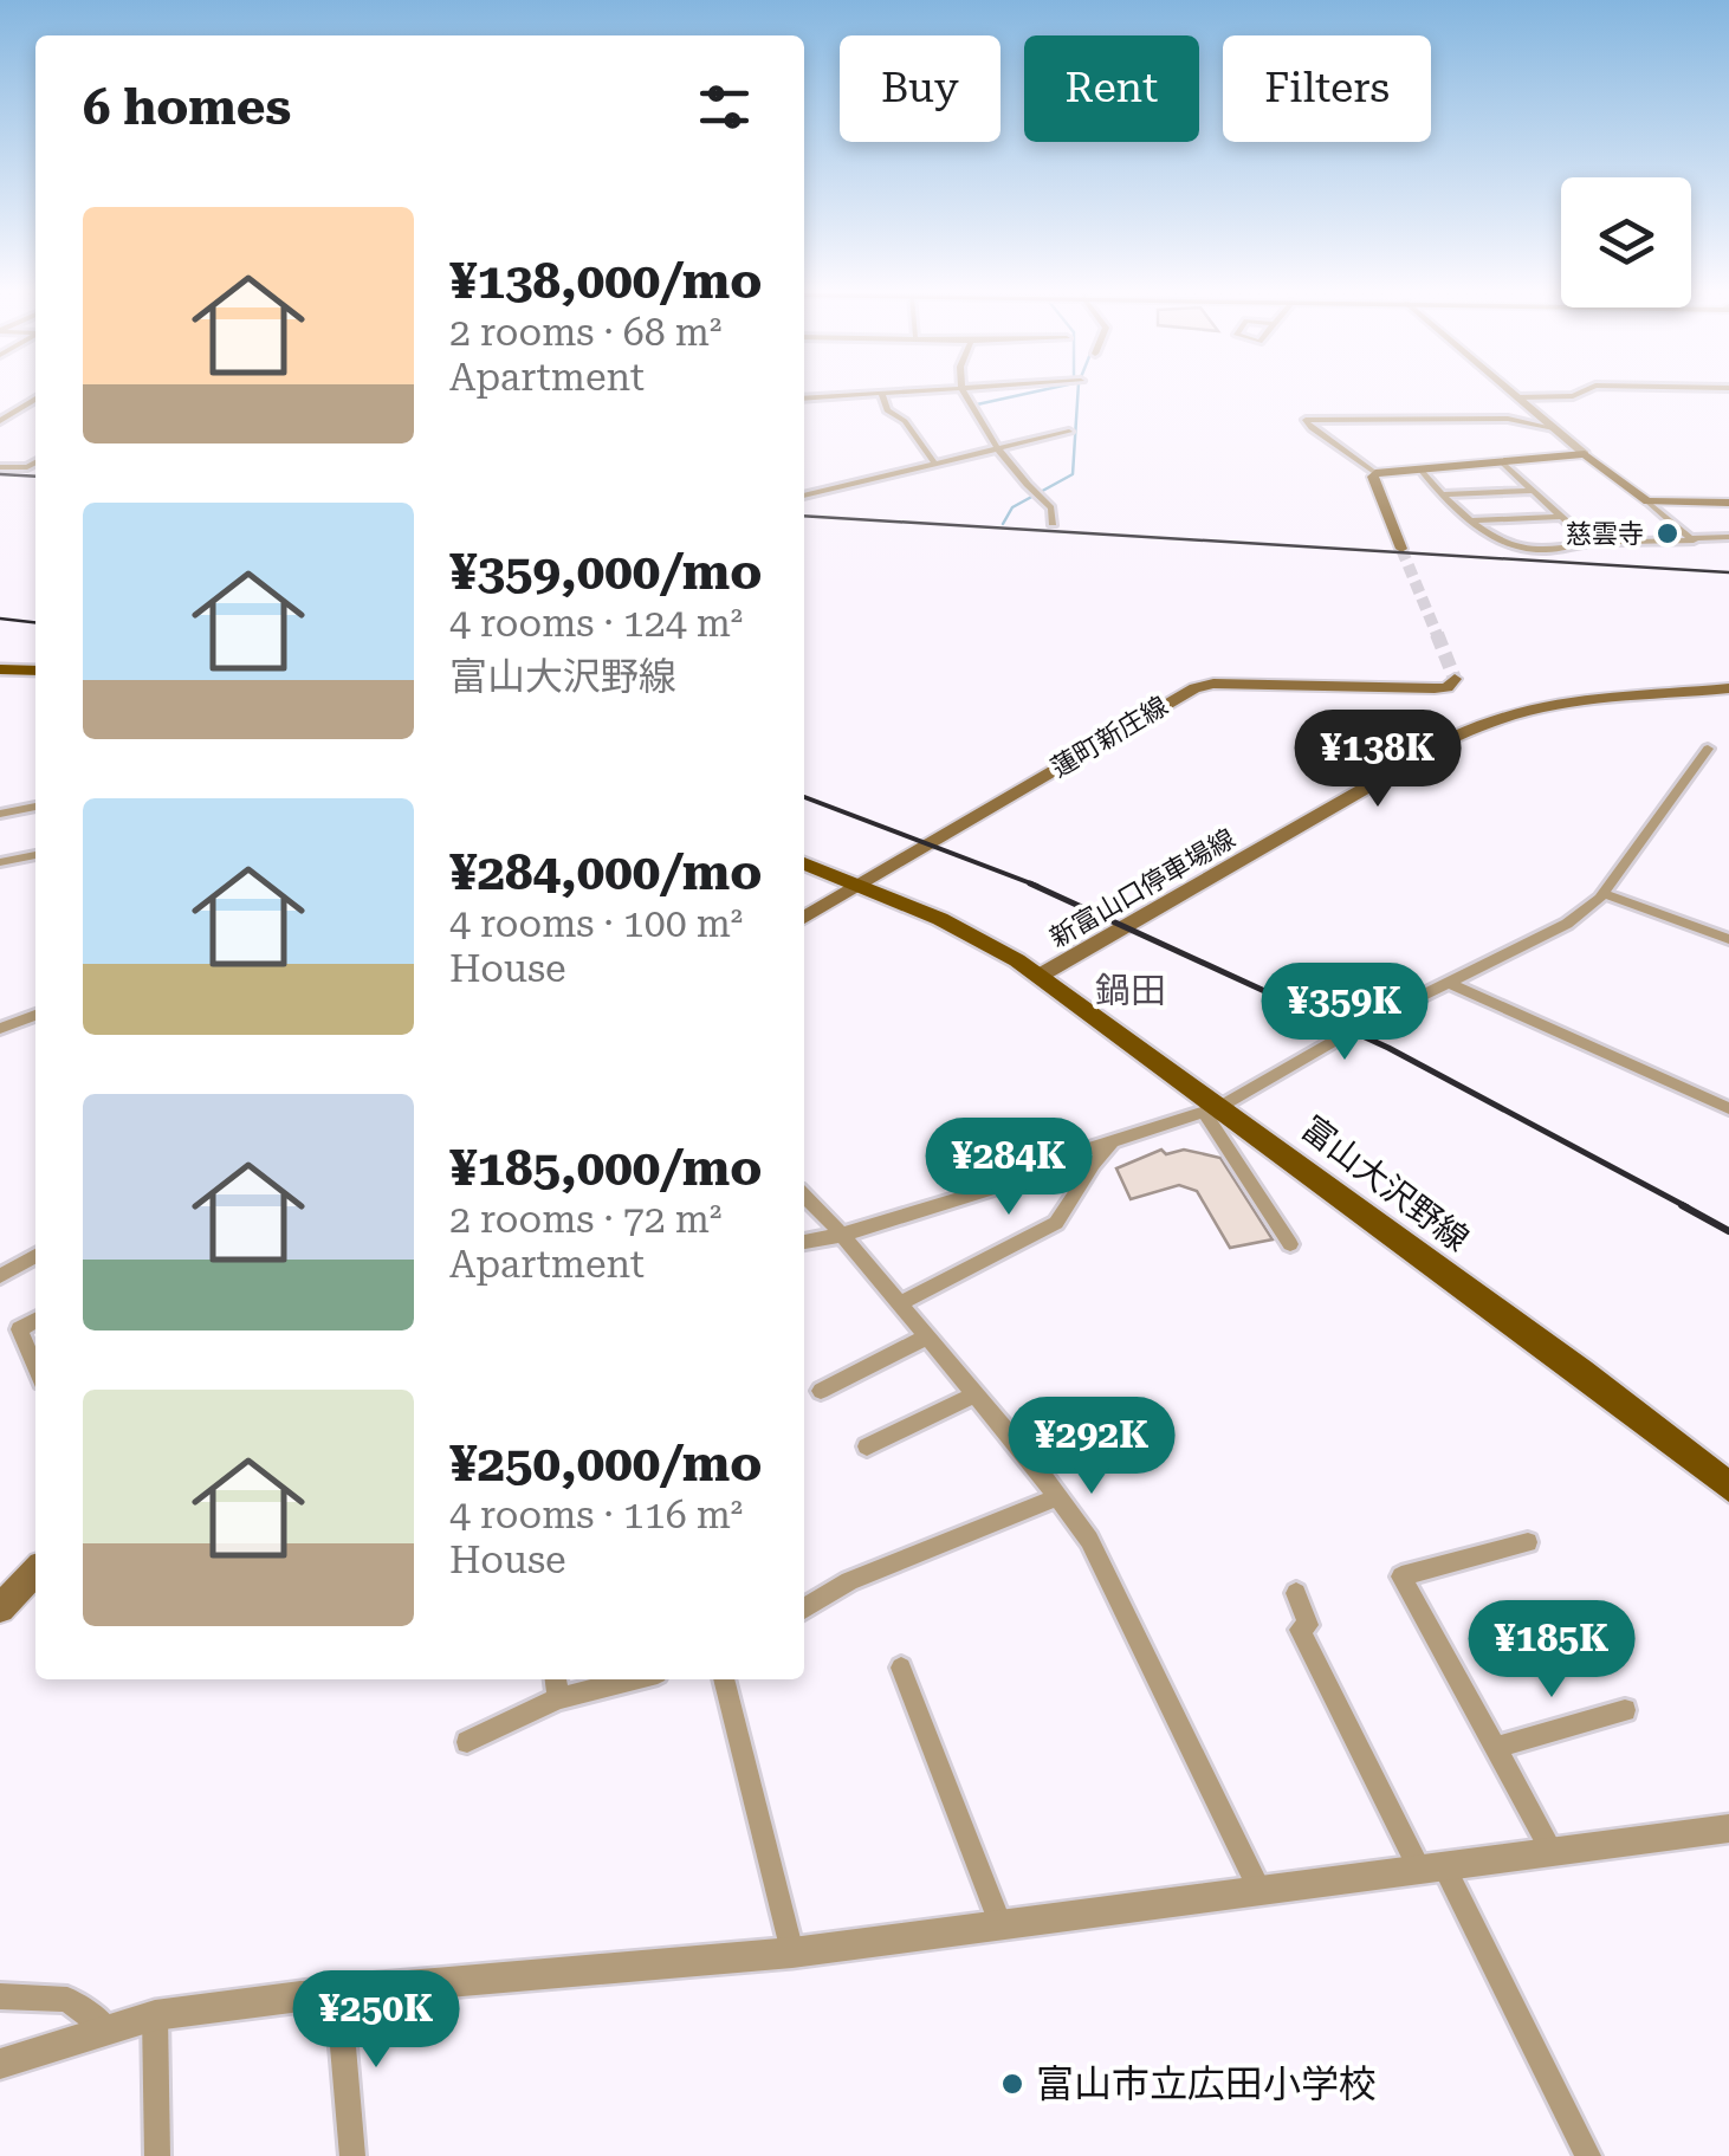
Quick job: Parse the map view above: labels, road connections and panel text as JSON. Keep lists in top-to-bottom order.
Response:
{
  "streets": {
    "main road": ["蓮町新庄線", "新富山口停車場線", "富山大沢野線"]
  },
  "crossings": [
    ["蓮町新庄線", "富山大沢野線"],
    ["新富山口停車場線", "富山大沢野線"]
  ],
  "districts": ["鍋田"],
  "places": ["慈雲寺", "富山市立広田小学校"],
  "page": {
    "chip": ["Buy", "Rent", "Filters"],
    "heading": "6 homes",
    "list": [
      {
        "name": "¥138,000/mo",
        "note": "2 rooms · 68 m² · Apartment"
      },
      {
        "name": "¥359,000/mo",
        "note": "4 rooms · 124 m² · 富山大沢野線"
      },
      {
        "name": "¥284,000/mo",
        "note": "4 rooms · 100 m² · House"
      },
      {
        "name": "¥185,000/mo",
        "note": "2 rooms · 72 m² · Apartment"
      },
      {
        "name": "¥250,000/mo",
        "note": "4 rooms · 116 m² · House"
      }
    ],
    "price": [
      "¥138K",
      "¥359K",
      "¥284K",
      "¥292K",
      "¥185K",
      "¥250K"
    ]
  }
}
